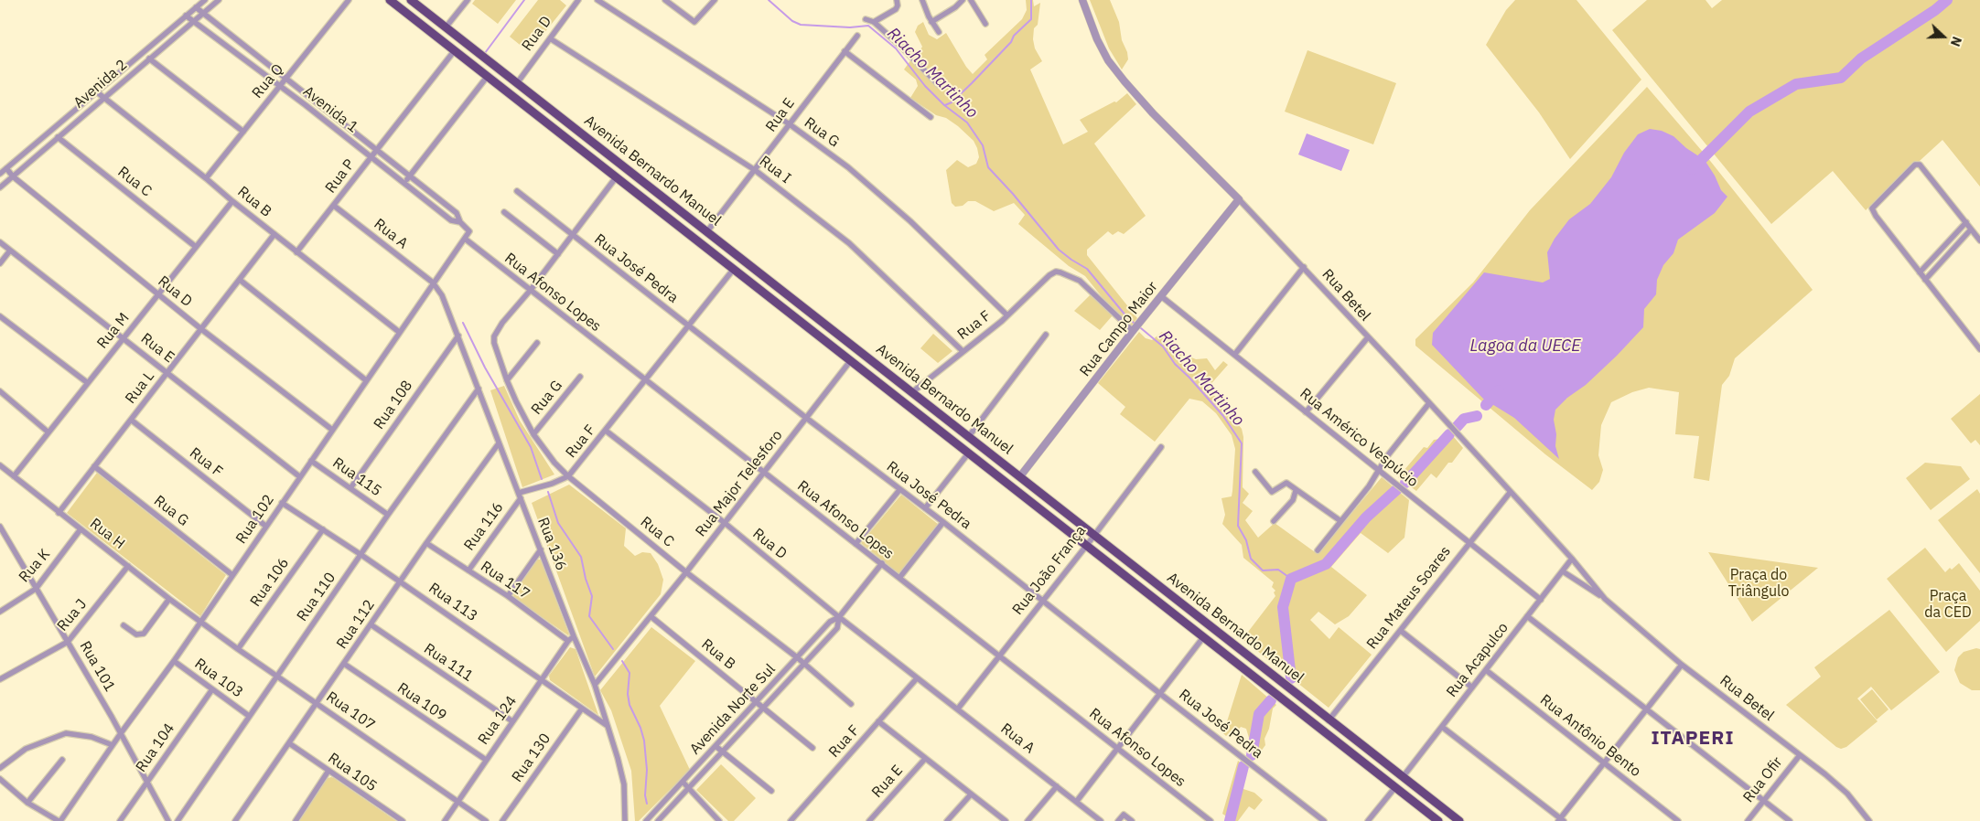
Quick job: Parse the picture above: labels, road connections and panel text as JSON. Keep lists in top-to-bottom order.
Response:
{
  "streets": {
    "main road": ["Avenida Bernardo Manuel"],
    "street": [
      "Rua D",
      "Rua Q",
      "Avenida 2",
      "Avenida 1",
      "Rua E",
      "Rua G",
      "Rua I",
      "Rua P",
      "Rua C",
      "Rua B",
      "Rua A",
      "Rua José Pedra",
      "Rua Afonso Lopes",
      "Rua Betel",
      "Rua F",
      "Rua Campo Maior",
      "Rua M",
      "Rua L",
      "Rua 108",
      "Rua Américo Vespúcio",
      "Rua 115",
      "Rua Major Telesforo",
      "Rua 102",
      "Rua 116",
      "Rua H",
      "Rua 136",
      "Rua K",
      "Rua João França",
      "Rua 117",
      "Rua 106",
      "Rua 110",
      "Rua Mateus Soares",
      "Rua 113",
      "Rua J",
      "Rua 112",
      "Rua Acapulco",
      "Rua 111",
      "Rua 101",
      "Rua 103",
      "Rua 109",
      "Avenida Norte Sul",
      "Rua 107",
      "Rua 124",
      "Rua Antônio Bento",
      "Rua 104",
      "Rua 130",
      "Rua 105",
      "Rua Ofir"
    ]
  },
  "crossings": [
    ["Rua D", "Avenida 2"],
    ["Rua D", "Rua I"],
    ["Rua D", "Avenida Bernardo Manuel"],
    ["Rua D", "Rua A"],
    ["Rua D", "Rua F"],
    ["Rua D", "Rua M"],
    ["Rua D", "Rua L"],
    ["Rua D", "Rua Major Telesforo"],
    ["Rua D", "Rua 102"],
    ["Rua D", "Avenida Norte Sul"],
    ["Rua Q", "Avenida 1"],
    ["Rua Q", "Rua B"],
    ["Avenida 2", "Avenida 1"],
    ["Avenida 2", "Rua C"],
    ["Avenida 2", "Rua B"],
    ["Avenida 1", "Rua P"],
    ["Avenida 1", "Rua 102"],
    ["Rua E", "Rua G"],
    ["Rua E", "Rua I"],
    ["Rua E", "Avenida Bernardo Manuel"],
    ["Rua E", "Rua M"],
    ["Rua E", "Rua L"],
    ["Rua E", "Rua 102"],
    ["Rua G", "Rua C"],
    ["Rua G", "Rua F"],
    ["Rua G", "Rua L"],
    ["Rua G", "Rua 102"],
    ["Rua I", "Rua F"],
    ["Avenida Bernardo Manuel", "Rua P"],
    ["Avenida Bernardo Manuel", "Rua F"],
    ["Avenida Bernardo Manuel", "Rua Campo Maior"],
    ["Avenida Bernardo Manuel", "Rua Major Telesforo"],
    ["Avenida Bernardo Manuel", "Rua João França"],
    ["Avenida Bernardo Manuel", "Rua Mateus Soares"],
    ["Avenida Bernardo Manuel", "Rua Acapulco"],
    ["Rua P", "Rua B"],
    ["Rua P", "Rua A"],
    ["Rua C", "Rua Afonso Lopes"],
    ["Rua C", "Rua F"],
    ["Rua C", "Rua M"],
    ["Rua C", "Rua Major Telesforo"],
    ["Rua C", "Avenida Norte Sul"],
    ["Rua B", "Rua M"],
    ["Rua B", "Rua L"],
    ["Rua B", "Rua Major Telesforo"],
    ["Rua B", "Rua 102"],
    ["Rua B", "Avenida Norte Sul"],
    ["Rua A", "Rua F"],
    ["Rua A", "Rua 102"],
    ["Rua A", "Rua 136"],
    ["Rua A", "Rua João França"],
    ["Rua José Pedra", "Rua F"],
    ["Rua José Pedra", "Rua Major Telesforo"],
    ["Rua José Pedra", "Rua João França"],
    ["Rua Afonso Lopes", "Rua F"],
    ["Rua Afonso Lopes", "Rua Major Telesforo"],
    ["Rua Afonso Lopes", "Rua 102"],
    ["Rua Afonso Lopes", "Rua João França"],
    ["Rua Afonso Lopes", "Avenida Norte Sul"],
    ["Rua Betel", "Rua Campo Maior"],
    ["Rua Betel", "Rua Mateus Soares"],
    ["Rua Betel", "Rua Acapulco"],
    ["Rua Betel", "Rua Ofir"],
    ["Rua F", "Rua Campo Maior"],
    ["Rua F", "Rua L"],
    ["Rua F", "Rua 102"],
    ["Rua F", "Rua 116"],
    ["Rua F", "Rua 136"],
    ["Rua Campo Maior", "Rua Américo Vespúcio"],
    ["Rua M", "Rua H"],
    ["Rua L", "Rua H"],
    ["Rua 108", "Rua 115"],
    ["Rua 108", "Rua 136"],
    ["Rua Américo Vespúcio", "Rua Mateus Soares"],
    ["Rua Américo Vespúcio", "Rua Acapulco"],
    ["Rua 115", "Rua 102"],
    ["Rua 115", "Rua 110"],
    ["Rua Major Telesforo", "Rua 136"],
    ["Rua 102", "Rua H"],
    ["Rua 102", "Rua 136"],
    ["Rua 102", "Rua 113"],
    ["Rua 102", "Rua 101"],
    ["Rua 102", "Rua 103"],
    ["Rua 102", "Rua 107"],
    ["Rua 116", "Rua 136"],
    ["Rua 116", "Rua 117"],
    ["Rua H", "Rua K"],
    ["Rua H", "Rua J"],
    ["Rua H", "Rua 107"],
    ["Rua 136", "Rua 110"],
    ["Rua 136", "Rua 113"],
    ["Rua 136", "Rua 112"],
    ["Rua 136", "Rua 124"],
    ["Rua K", "Rua 101"],
    ["Rua 117", "Rua 112"],
    ["Rua 117", "Rua 124"],
    ["Rua 106", "Rua 113"],
    ["Rua 106", "Rua 107"],
    ["Rua 110", "Rua 113"],
    ["Rua 110", "Rua 103"],
    ["Rua 110", "Rua 107"],
    ["Rua 113", "Rua 112"],
    ["Rua 113", "Rua 124"],
    ["Rua 113", "Rua 130"],
    ["Rua J", "Rua 101"],
    ["Rua 112", "Rua 111"],
    ["Rua 112", "Rua 109"],
    ["Rua 112", "Rua 107"],
    ["Rua 112", "Rua 105"],
    ["Rua Acapulco", "Rua Antônio Bento"],
    ["Rua 111", "Rua 124"],
    ["Rua 101", "Rua 104"],
    ["Rua 103", "Rua 104"],
    ["Rua 109", "Rua 124"],
    ["Rua 107", "Rua 124"]
  ],
  "districts": ["ITAPERI"],
  "water": ["Riacho Martinho", "Lagoa da UECE"],
  "parks": ["Praça do Triângulo", "Praça da CED"],
  "north": "right"
}
